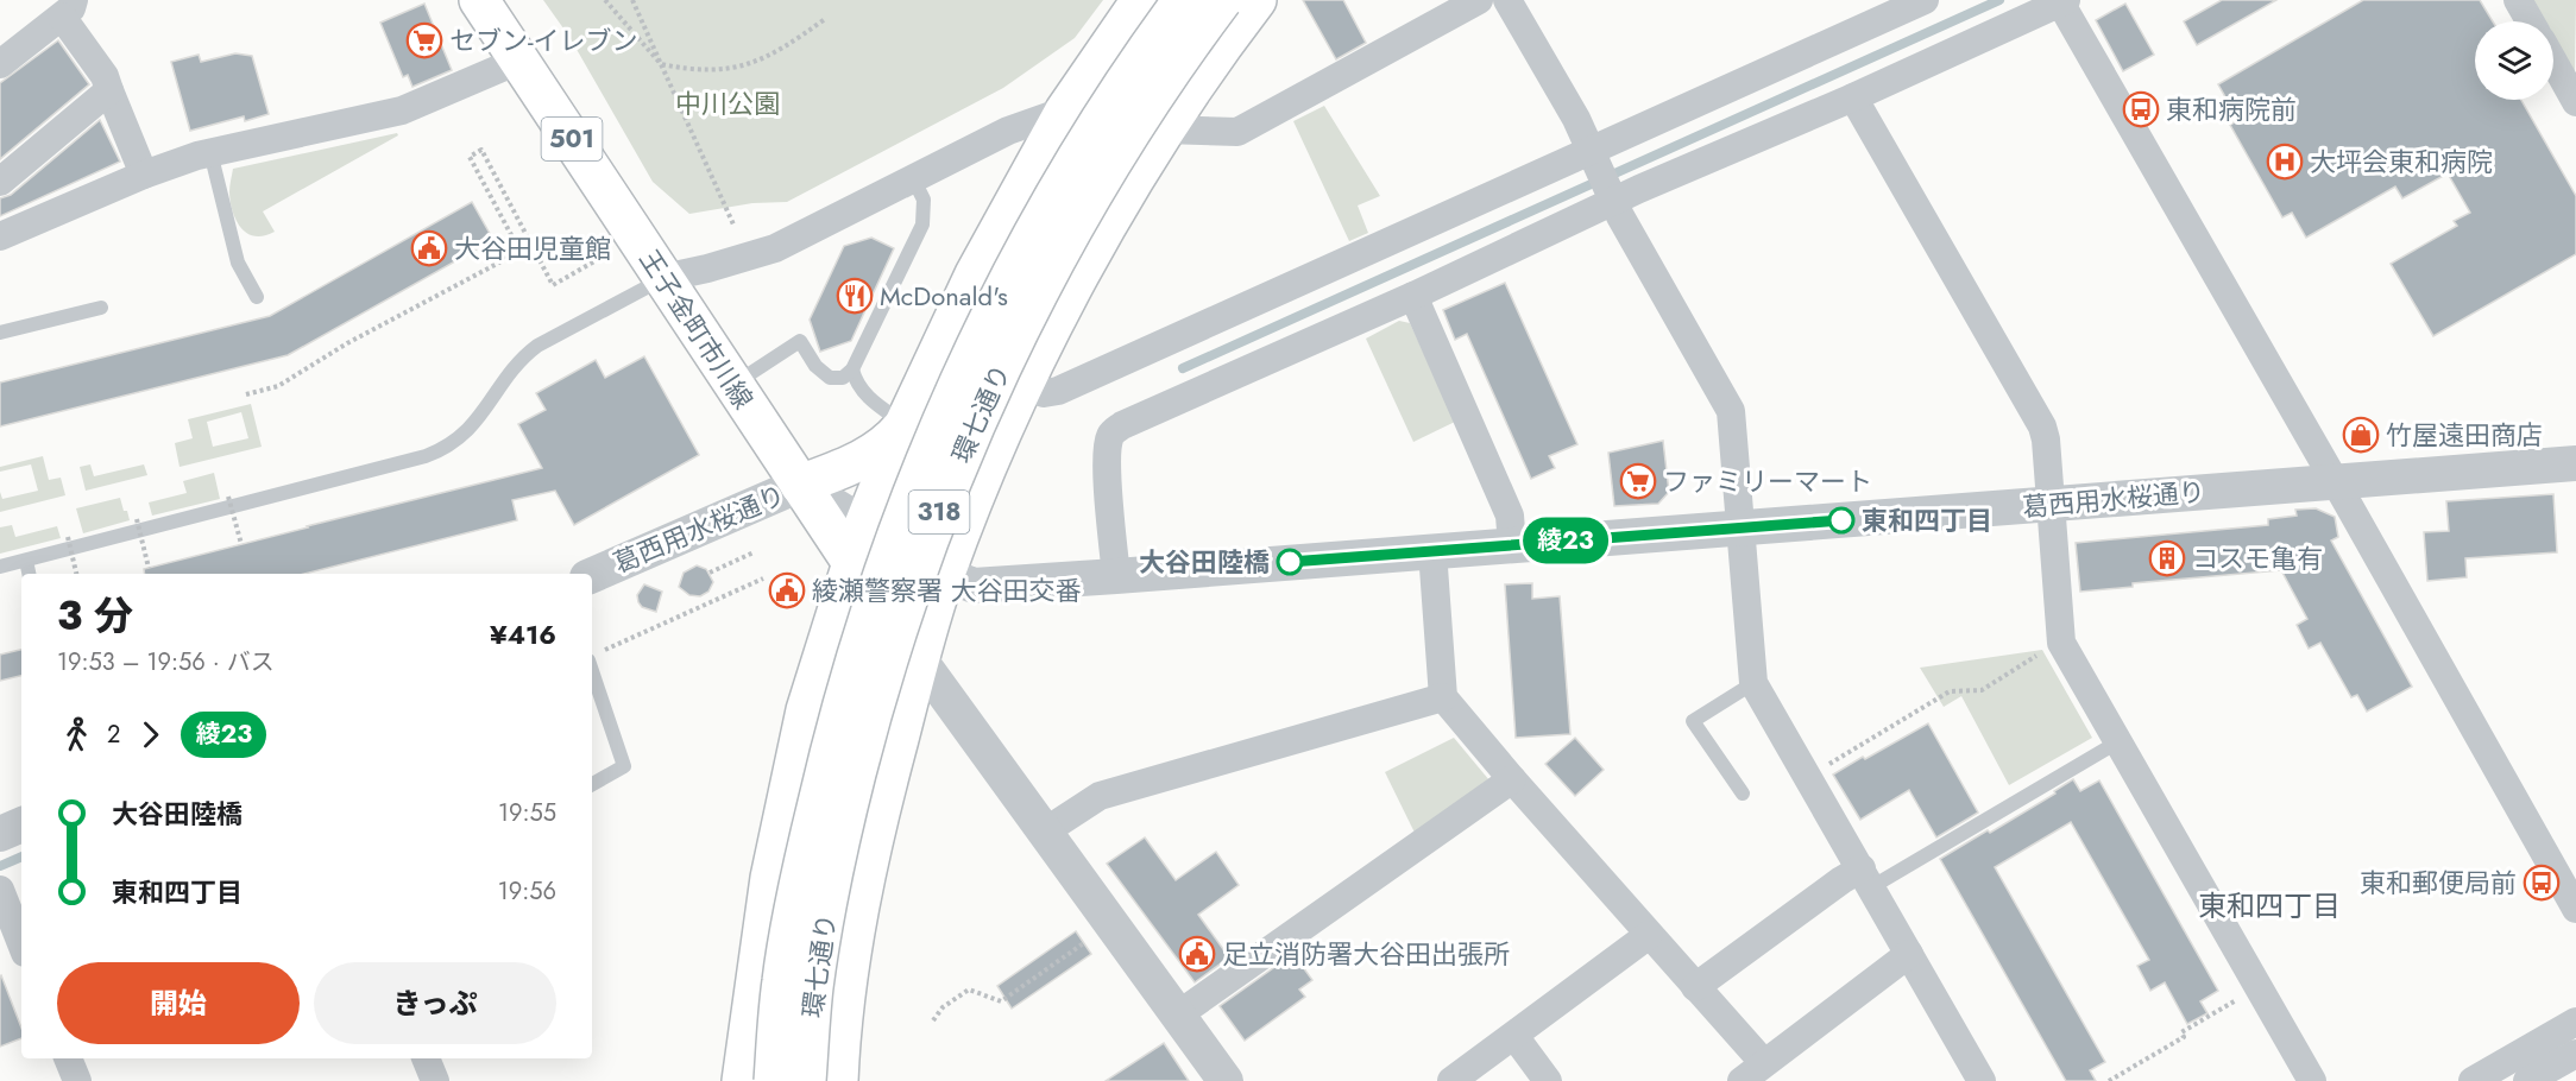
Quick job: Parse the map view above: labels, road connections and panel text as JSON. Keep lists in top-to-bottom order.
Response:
{
  "streets": {
    "main road": [
      "501",
      "王子金町市川線",
      "環七通り",
      "318"
    ],
    "street": ["葛西用水桜通り"]
  },
  "crossings": [
    ["王子金町市川線", "葛西用水桜通り"],
    ["王子金町市川線", "318"],
    ["葛西用水桜通り", "318"]
  ],
  "districts": ["東和四丁目"],
  "parks": ["中川公園"],
  "places": {
    "supermarket": ["セブン-イレブン", "ファミリーマート"],
    "bus stop": ["東和病院前", "東和郵便局前"],
    "hospital": ["大坪会東和病院"],
    "public building": ["大谷田児童館", "綾瀬警察署 大谷田交番", "足立消防署大谷田出張所"],
    "restaurant": ["McDonald's"],
    "shop": ["竹屋遠田商店"],
    "other": ["東和四丁目", "大谷田陸橋"],
    "building": ["コスモ亀有"]
  },
  "lines": ["bus line 綾23"],
  "page": {
    "on_map": "綾23",
    "heading": ["3 分", "19:53 – 19:56 · バス", "¥416"],
    "legs": ["2", "綾23"],
    "list": [
      {
        "name": "大谷田陸橋",
        "value": "19:55"
      },
      {
        "name": "東和四丁目",
        "value": "19:56"
      }
    ],
    "buttons": ["開始", "きっぷ"]
  }
}
